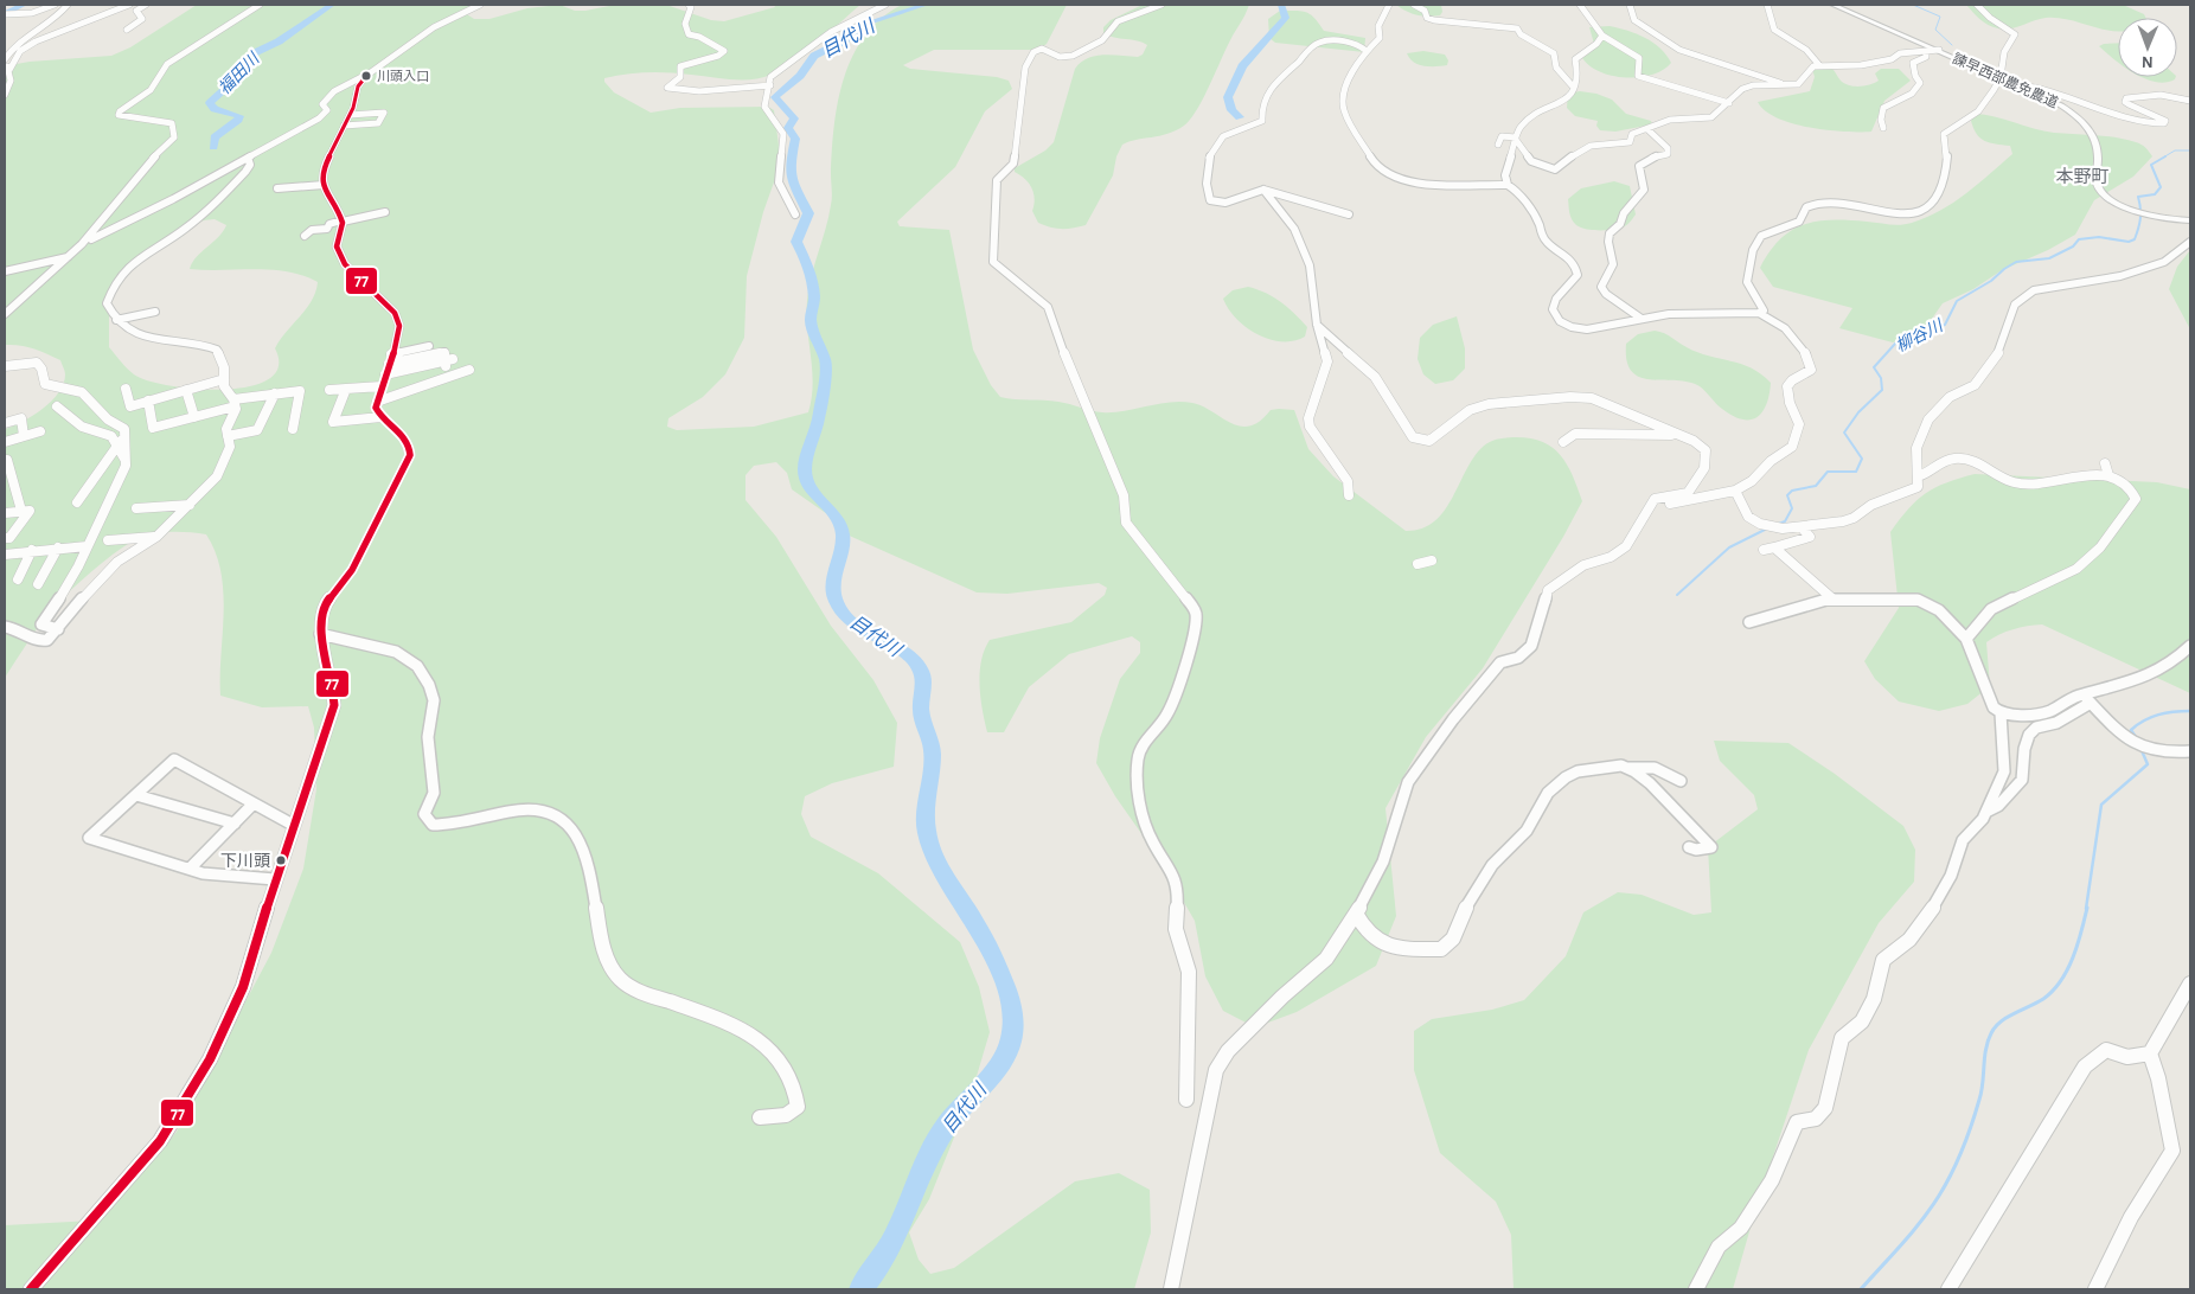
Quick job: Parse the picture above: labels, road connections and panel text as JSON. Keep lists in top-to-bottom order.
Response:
{
  "streets": {
    "street": ["諫早西部農免農道"]
  },
  "districts": ["本野町"],
  "water": ["目代川", "福田川", "柳谷川"],
  "places": ["川頭入口", "下川頭"],
  "lines": ["transit line 77"],
  "north": "bottom"
}
